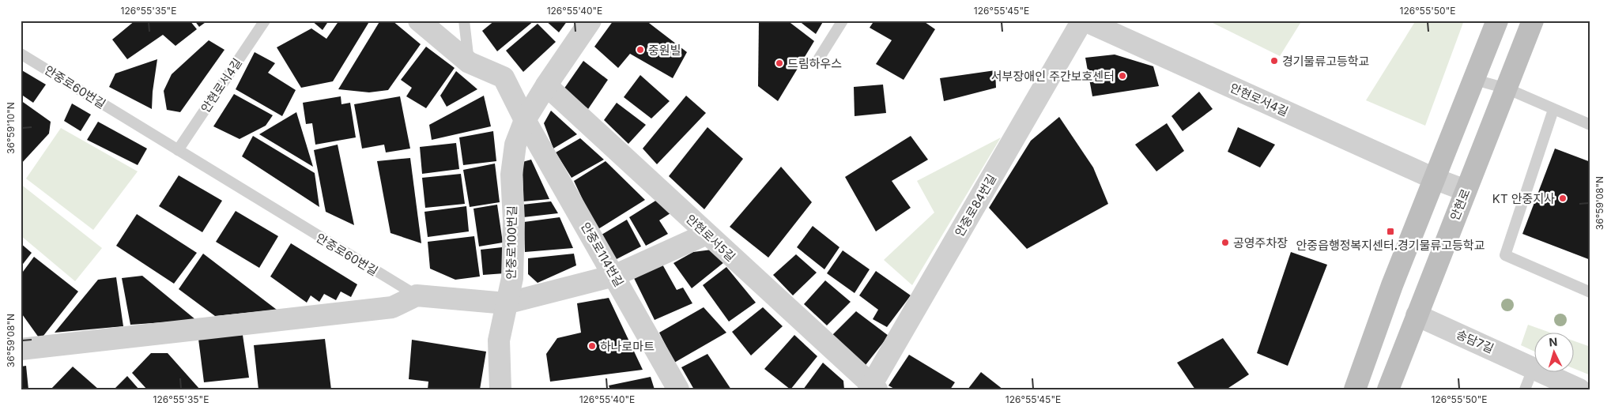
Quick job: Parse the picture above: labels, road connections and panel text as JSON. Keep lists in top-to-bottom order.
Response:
{
  "streets": {
    "main road": ["안현로"],
    "street": [
      "안현로서4길",
      "안중로60번길",
      "안중로84번길",
      "안현로서5길",
      "안중로100번길",
      "안중로114번길",
      "송담7길"
    ]
  },
  "crossings": [
    ["안현로서4길", "안중로60번길"],
    ["안현로서4길", "안현로"],
    ["안현로서4길", "안중로84번길"],
    ["안중로60번길", "안현로서5길"],
    ["안중로60번길", "안중로100번길"],
    ["안중로60번길", "안중로114번길"],
    ["안현로", "송담7길"],
    ["안중로84번길", "안현로서5길"],
    ["안현로서5길", "안중로100번길"],
    ["안중로100번길", "안중로114번길"]
  ],
  "places": {
    "other": [
      "중원빌",
      "경기물류고등학교",
      "드림하우스",
      "서부장애인 주간보호센터",
      "KT 안중지사",
      "공영주차장",
      "하나로마트"
    ],
    "transit": ["안중읍행정복지센터.경기물류고등학교"]
  },
  "north": "top",
  "coordinates": [
    "126°55'35\"E",
    "126°55'40\"E",
    "126°55'45\"E",
    "126°55'50\"E",
    "36°59'10\"N",
    "36°59'08\"N"
  ]
}
